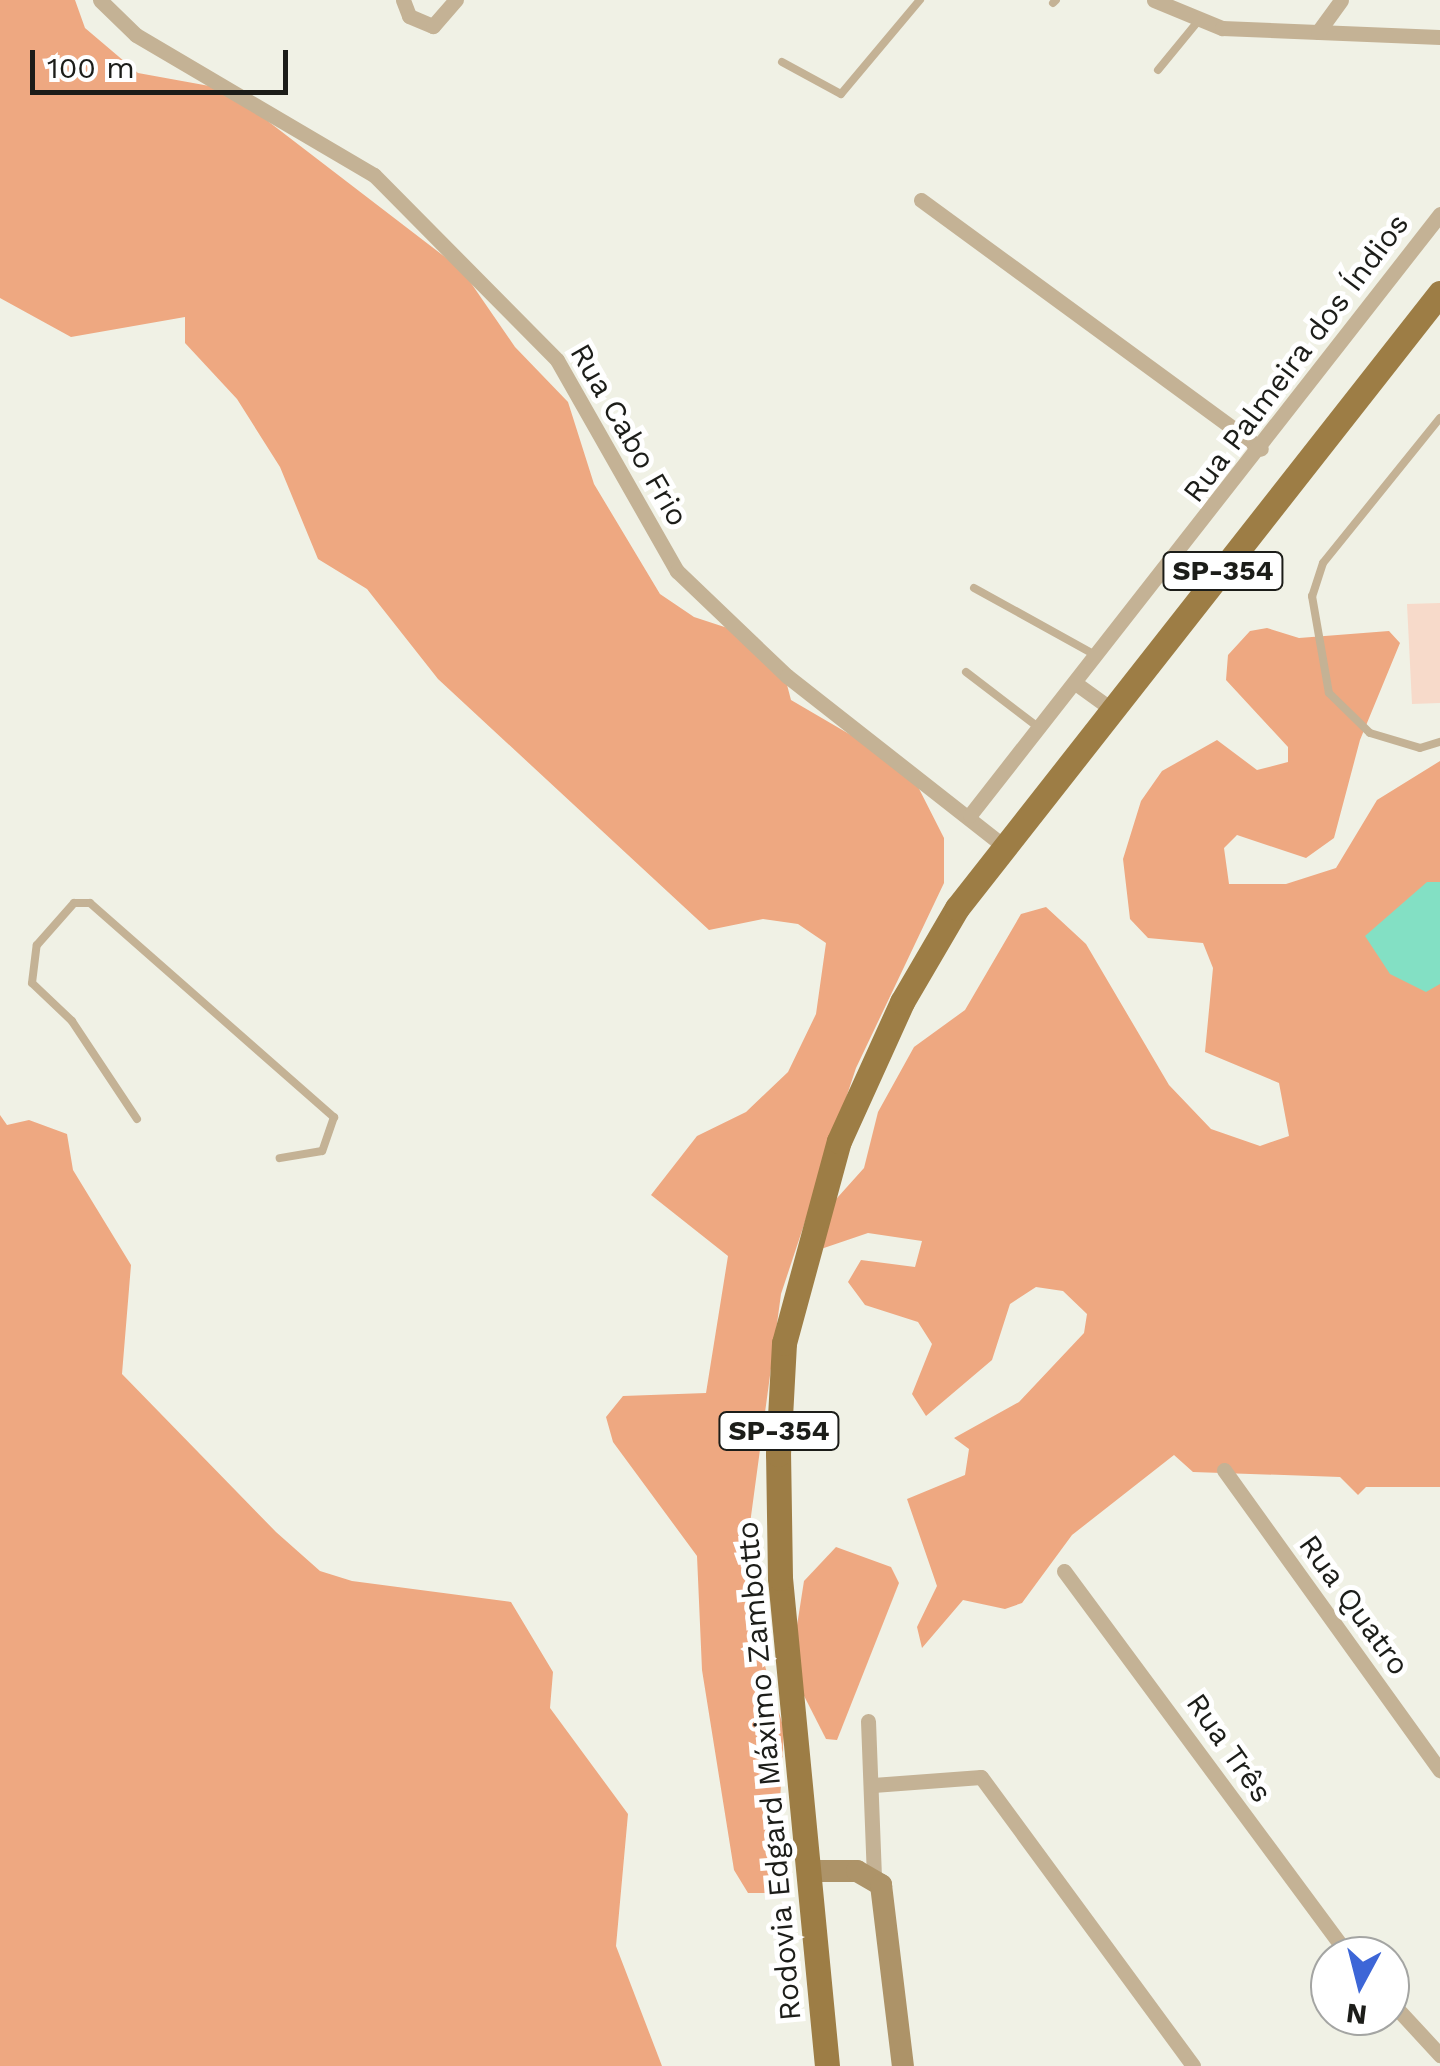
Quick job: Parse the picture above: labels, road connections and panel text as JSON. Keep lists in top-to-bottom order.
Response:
{
  "streets": {
    "main road": ["SP-354", "Rodovia Edgard Máximo Zambotto"],
    "street": [
      "Rua Palmeira dos Índios",
      "Rua Cabo Frio",
      "Rua Quatro",
      "Rua Três"
    ]
  },
  "crossings": [
    ["Rua Palmeira dos Índios", "Rua Cabo Frio"],
    ["Rua Cabo Frio", "Rodovia Edgard Máximo Zambotto"]
  ],
  "scale_bar": "100 m",
  "north": "bottom"
}
